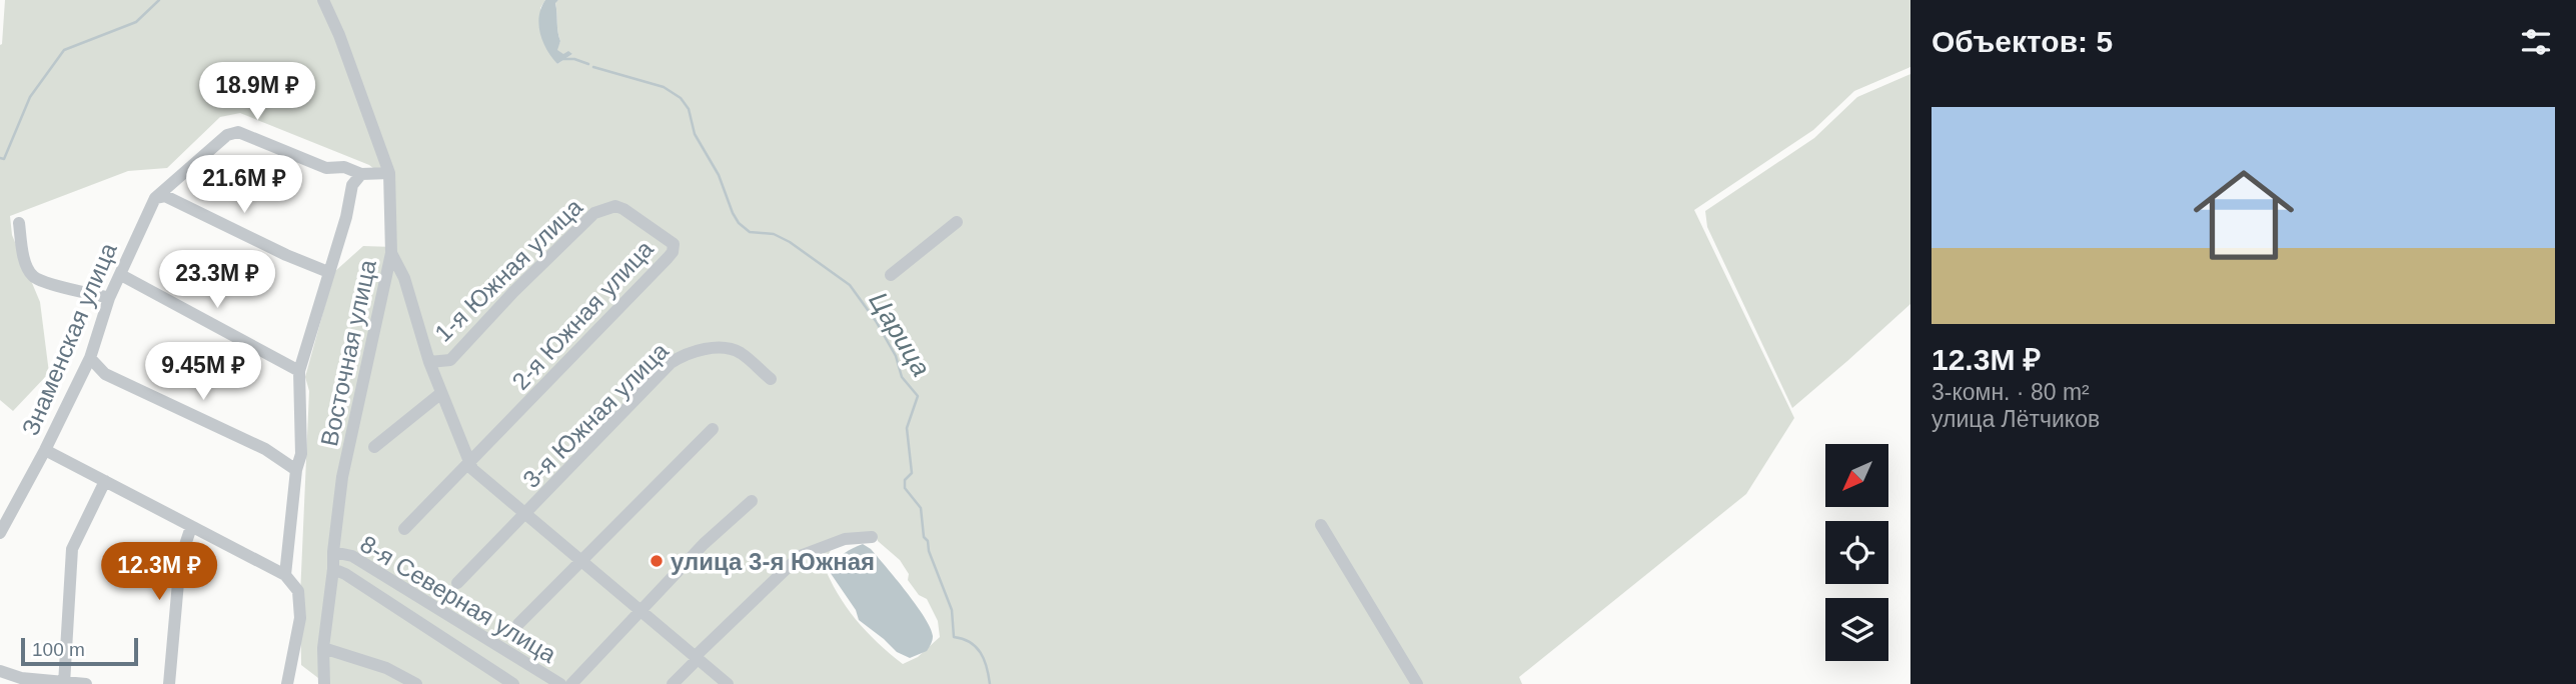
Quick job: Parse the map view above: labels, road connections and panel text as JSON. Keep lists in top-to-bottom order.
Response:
{
  "streets": {
    "street": [
      "1-я Южная улица",
      "2-я Южная улица",
      "Знаменская улица",
      "Восточная улица",
      "3-я Южная улица",
      "8-я Северная улица"
    ]
  },
  "crossings": [
    ["1-я Южная улица", "2-я Южная улица"],
    ["Восточная улица", "8-я Северная улица"]
  ],
  "water": ["Царица"],
  "places": ["улица 3-я Южная"],
  "scale_bar": "100 m",
  "north": "bottom left",
  "page": {
    "heading": "Объектов: 5",
    "price": [
      "18.9M ₽",
      "21.6M ₽",
      "23.3M ₽",
      "9.45M ₽",
      "12.3M ₽"
    ],
    "list": [
      {
        "name": "12.3M ₽",
        "note": "3-комн. · 80 m² · улица Лётчиков"
      }
    ],
    "scale": "100 m"
  }
}
